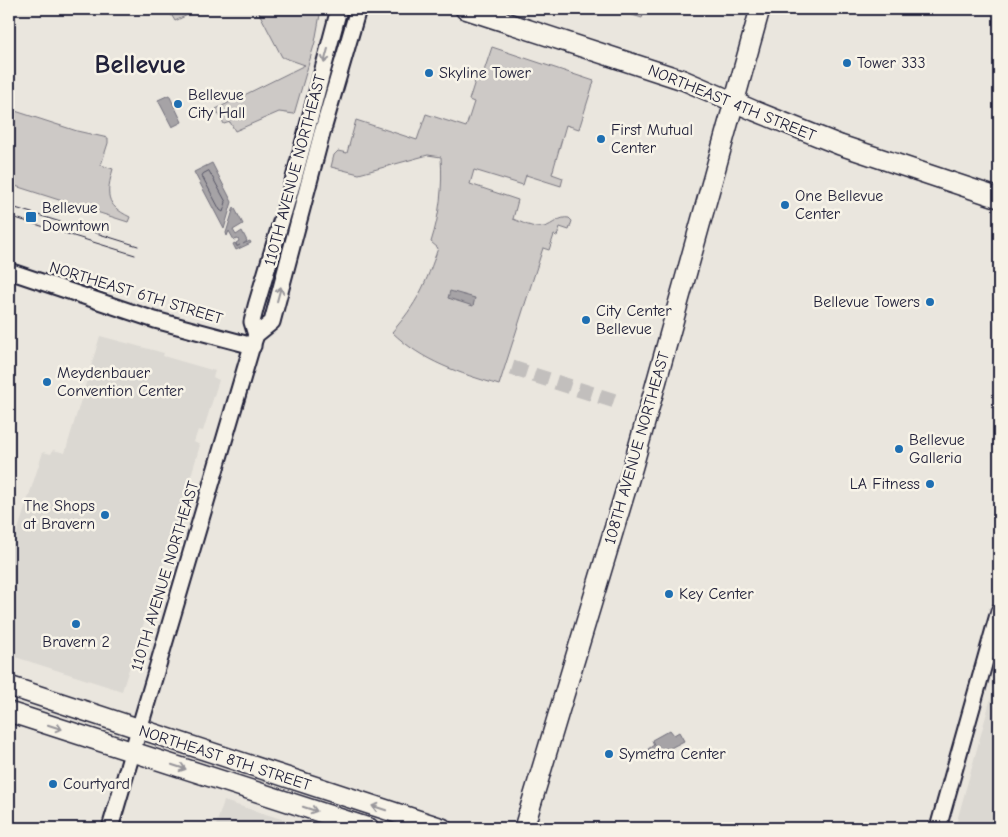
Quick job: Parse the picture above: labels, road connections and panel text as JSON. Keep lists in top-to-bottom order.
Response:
{
  "streets": {
    "main road": ["NORTHEAST 4TH STREET", "108TH AVENUE NORTHEAST", "NORTHEAST 8TH STREET"],
    "street": ["110TH AVENUE NORTHEAST", "NORTHEAST 6TH STREET"]
  },
  "crossings": [
    ["NORTHEAST 4TH STREET", "108TH AVENUE NORTHEAST"],
    ["110TH AVENUE NORTHEAST", "NORTHEAST 6TH STREET"],
    ["110TH AVENUE NORTHEAST", "NORTHEAST 8TH STREET"]
  ],
  "districts": ["Bellevue"],
  "places": {
    "other": [
      "Tower 333",
      "Skyline Tower",
      "Bellevue City Hall",
      "First Mutual Center",
      "One Bellevue Center",
      "Bellevue Towers",
      "City Center Bellevue",
      "Meydenbauer Convention Center",
      "Bellevue Galleria",
      "LA Fitness",
      "The Shops at Bravern",
      "Key Center",
      "Bravern 2",
      "Symetra Center",
      "Courtyard"
    ],
    "transit": ["Bellevue Downtown"]
  }
}
